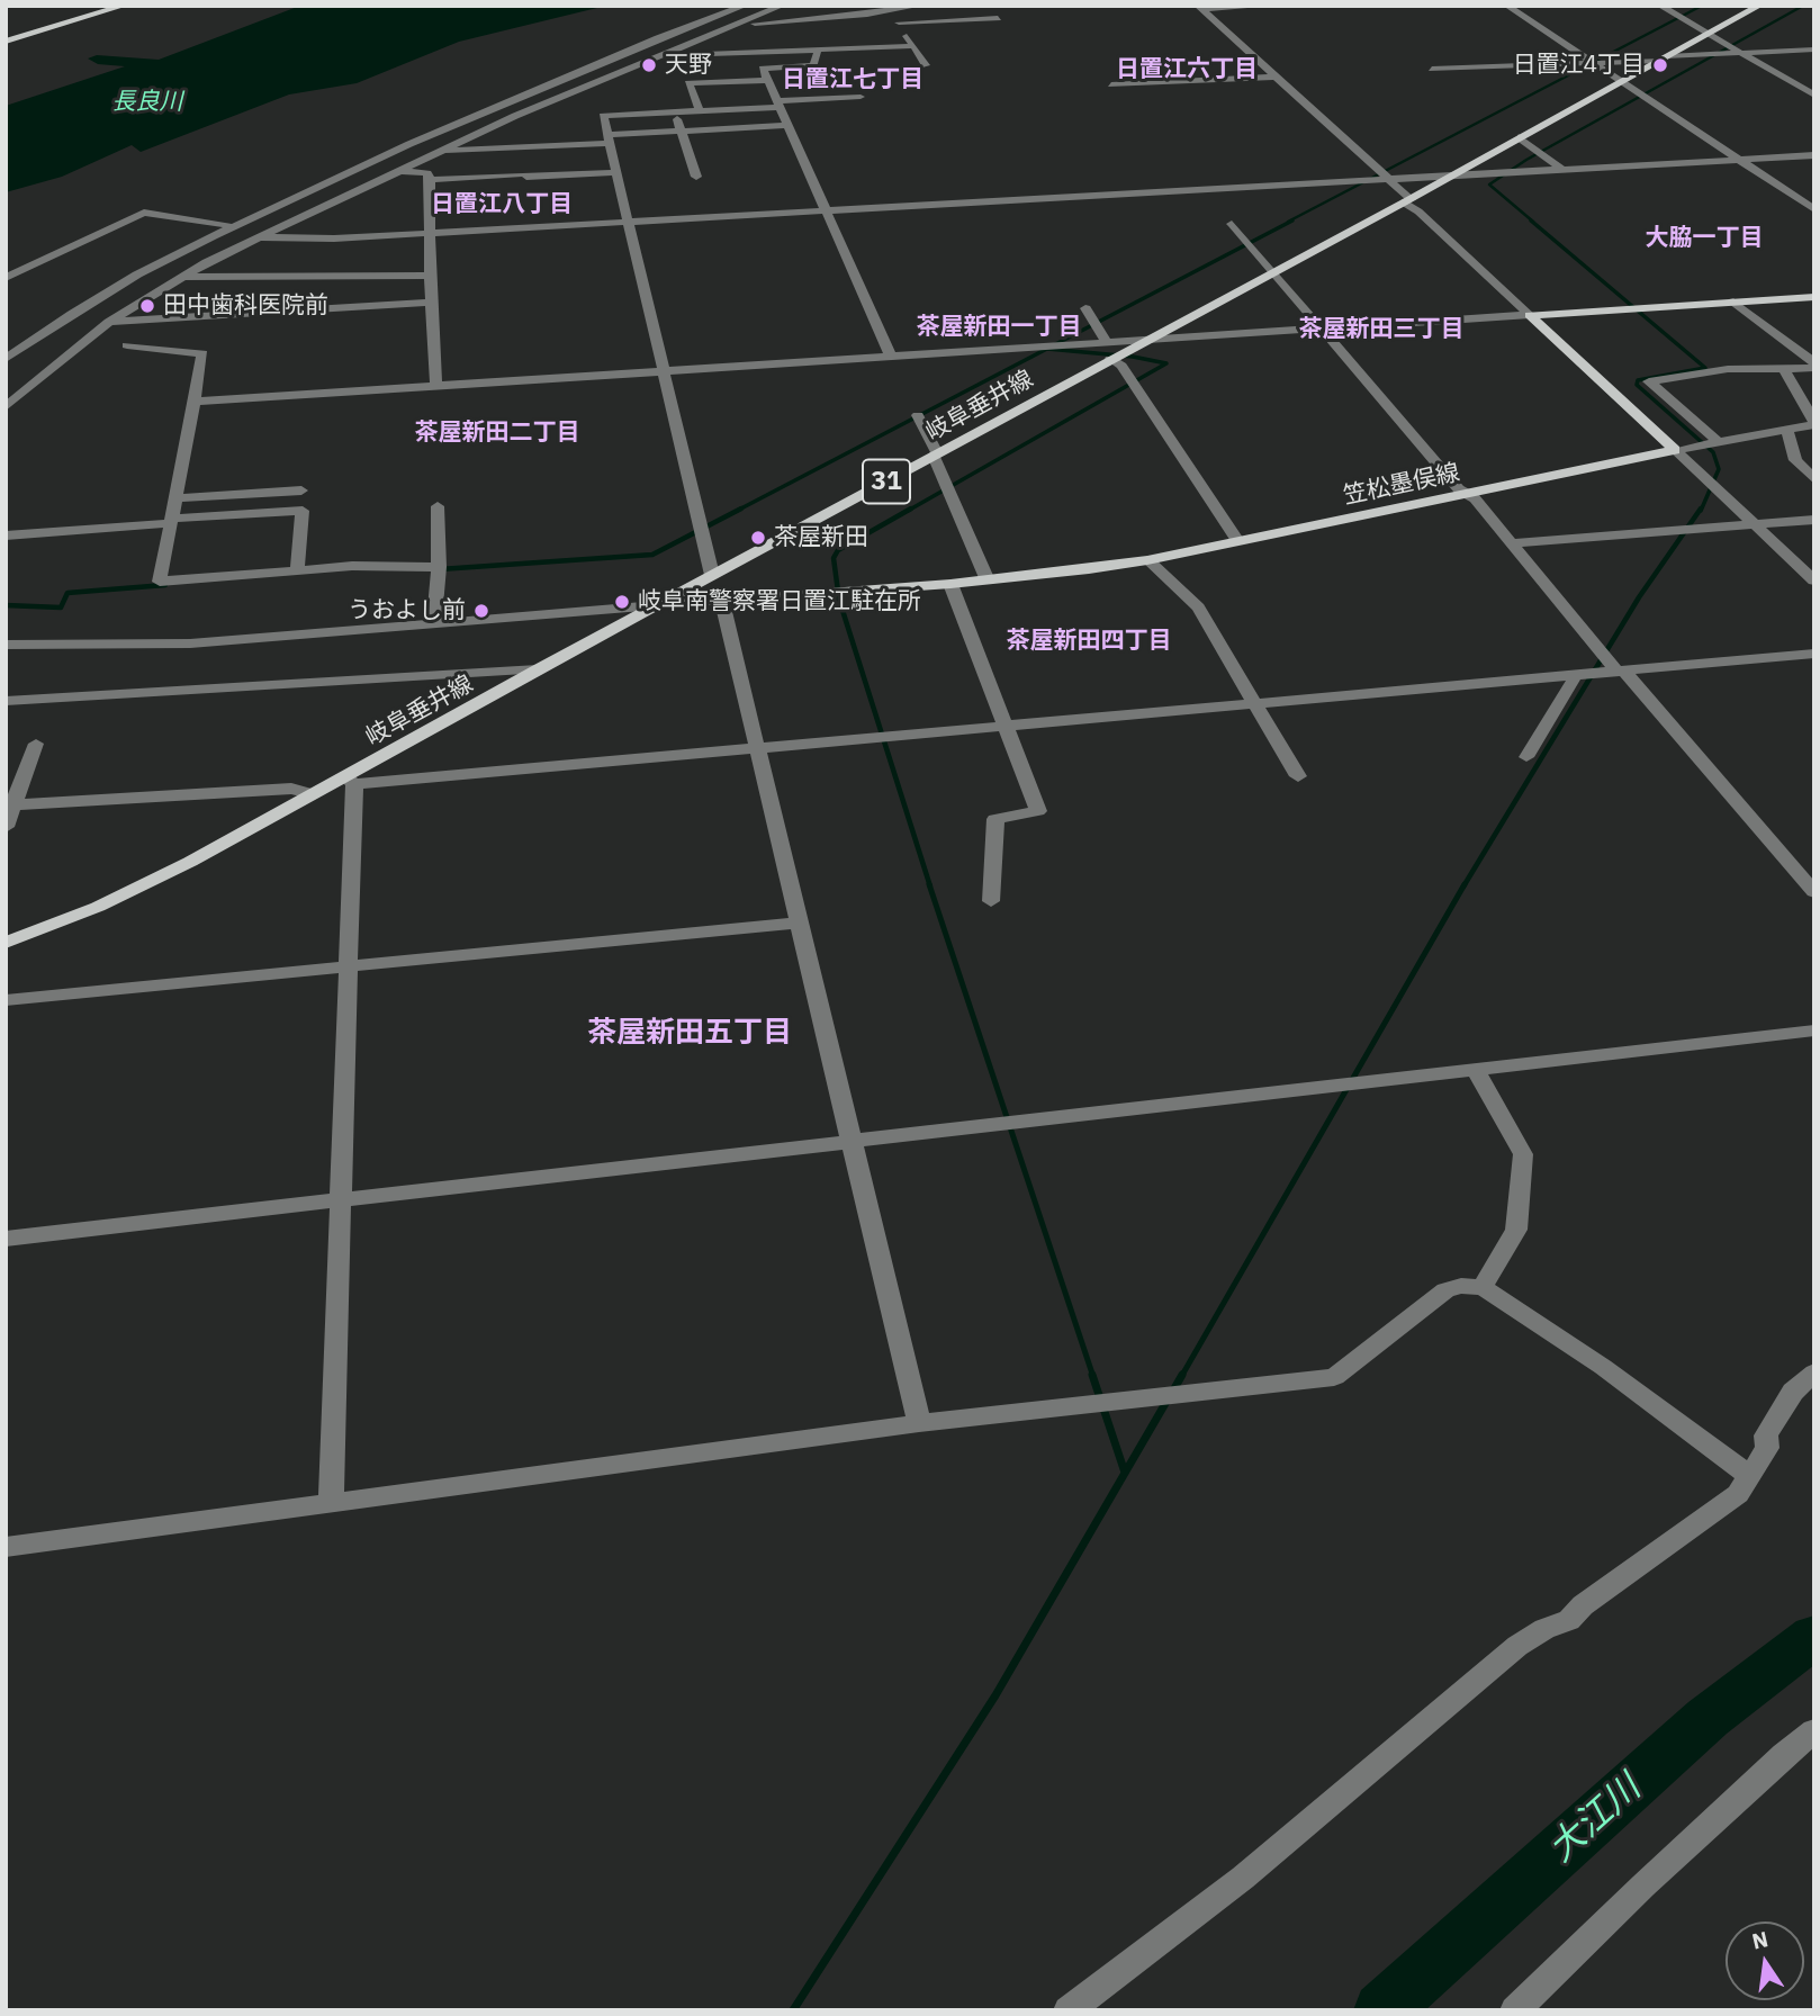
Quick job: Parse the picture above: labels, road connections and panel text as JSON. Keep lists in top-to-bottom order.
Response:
{
  "streets": {
    "main road": ["岐阜垂井線", "31", "笠松墨俣線"]
  },
  "crossings": [
    ["岐阜垂井線", "笠松墨俣線"]
  ],
  "districts": [
    "日置江六丁目",
    "日置江七丁目",
    "日置江八丁目",
    "大脇一丁目",
    "茶屋新田一丁目",
    "茶屋新田三丁目",
    "茶屋新田二丁目",
    "茶屋新田四丁目",
    "茶屋新田五丁目"
  ],
  "water": ["長良川", "大江川"],
  "places": [
    "天野",
    "日置江4丁目",
    "田中歯科医院前",
    "茶屋新田",
    "岐阜南警察署日置江駐在所",
    "うおよし前"
  ],
  "north": "top"
}
